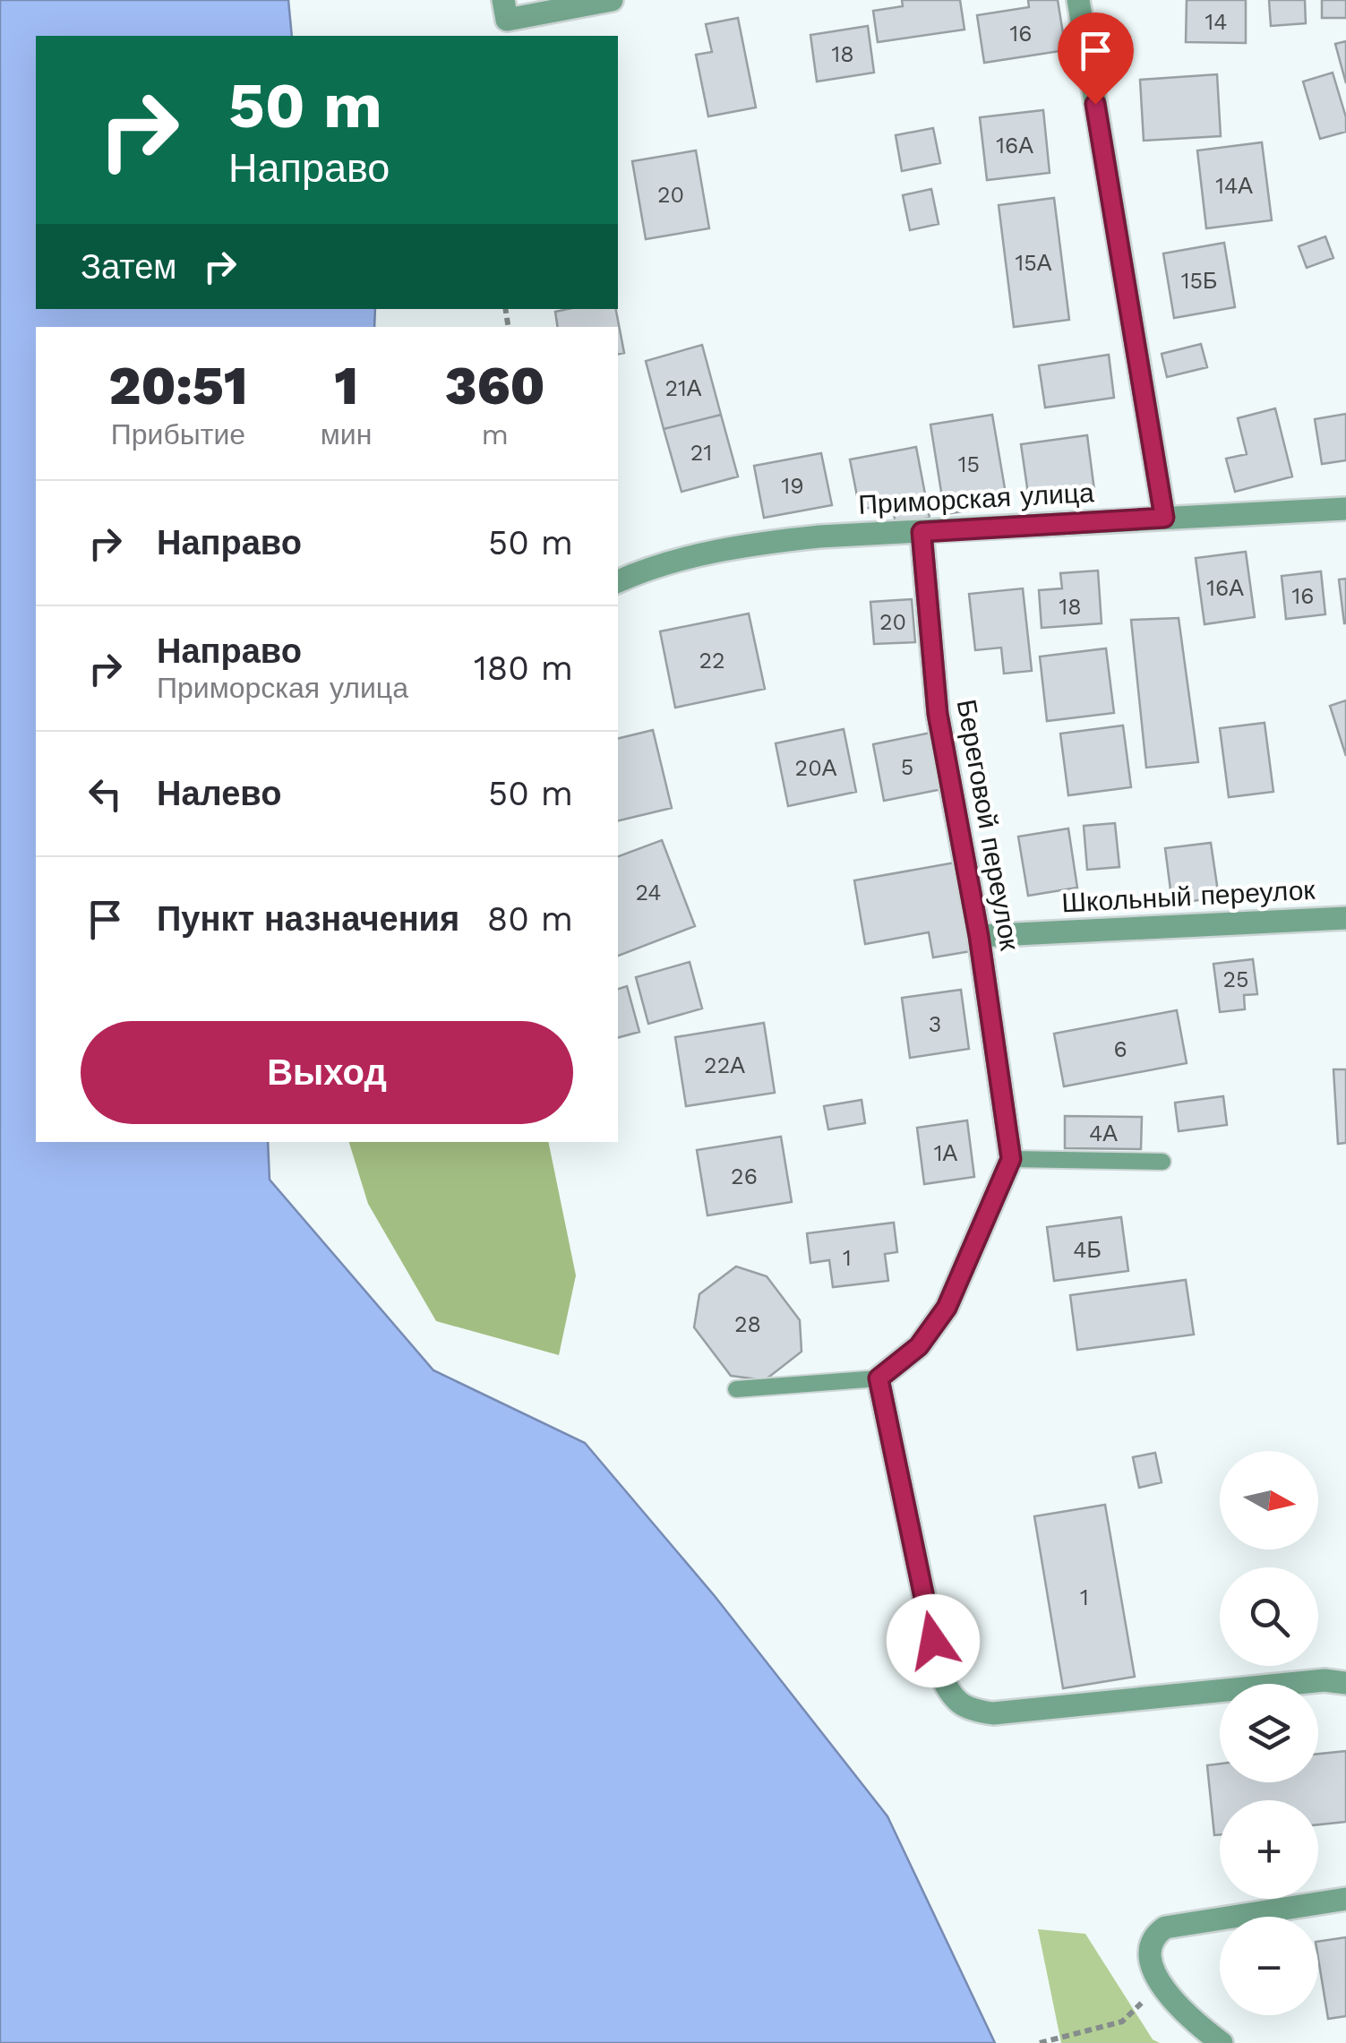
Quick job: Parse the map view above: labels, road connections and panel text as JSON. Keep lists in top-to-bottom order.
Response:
{
  "streets": {
    "street": ["Приморская улица", "Береговой переулок", "Школьный переулок"]
  },
  "crossings": [
    ["Приморская улица", "Береговой переулок"],
    ["Береговой переулок", "Школьный переулок"]
  ],
  "house_numbers": [
    "14",
    "16",
    "18",
    "16А",
    "14А",
    "20",
    "15А",
    "15Б",
    "21А",
    "21",
    "15",
    "19",
    "16А",
    "16",
    "18",
    "20",
    "22",
    "5",
    "20А",
    "24",
    "25",
    "3",
    "6",
    "22А",
    "4А",
    "1А",
    "26",
    "4Б",
    "1",
    "28",
    "1"
  ],
  "north": "right",
  "page": {
    "turn": ["50 m", "Направо"],
    "then": "Затем",
    "eta": [
      "20:51",
      "Прибытие",
      "1",
      "мин",
      "360",
      "m"
    ],
    "list": [
      {
        "name": "Направо",
        "value": "50 m"
      },
      {
        "name": "Направо",
        "note": "Приморская улица",
        "value": "180 m"
      },
      {
        "name": "Налево",
        "value": "50 m"
      },
      {
        "name": "Пункт назначения",
        "value": "80 m"
      }
    ],
    "buttons": "Выход",
    "map_buttons": ["+", "−"]
  }
}
